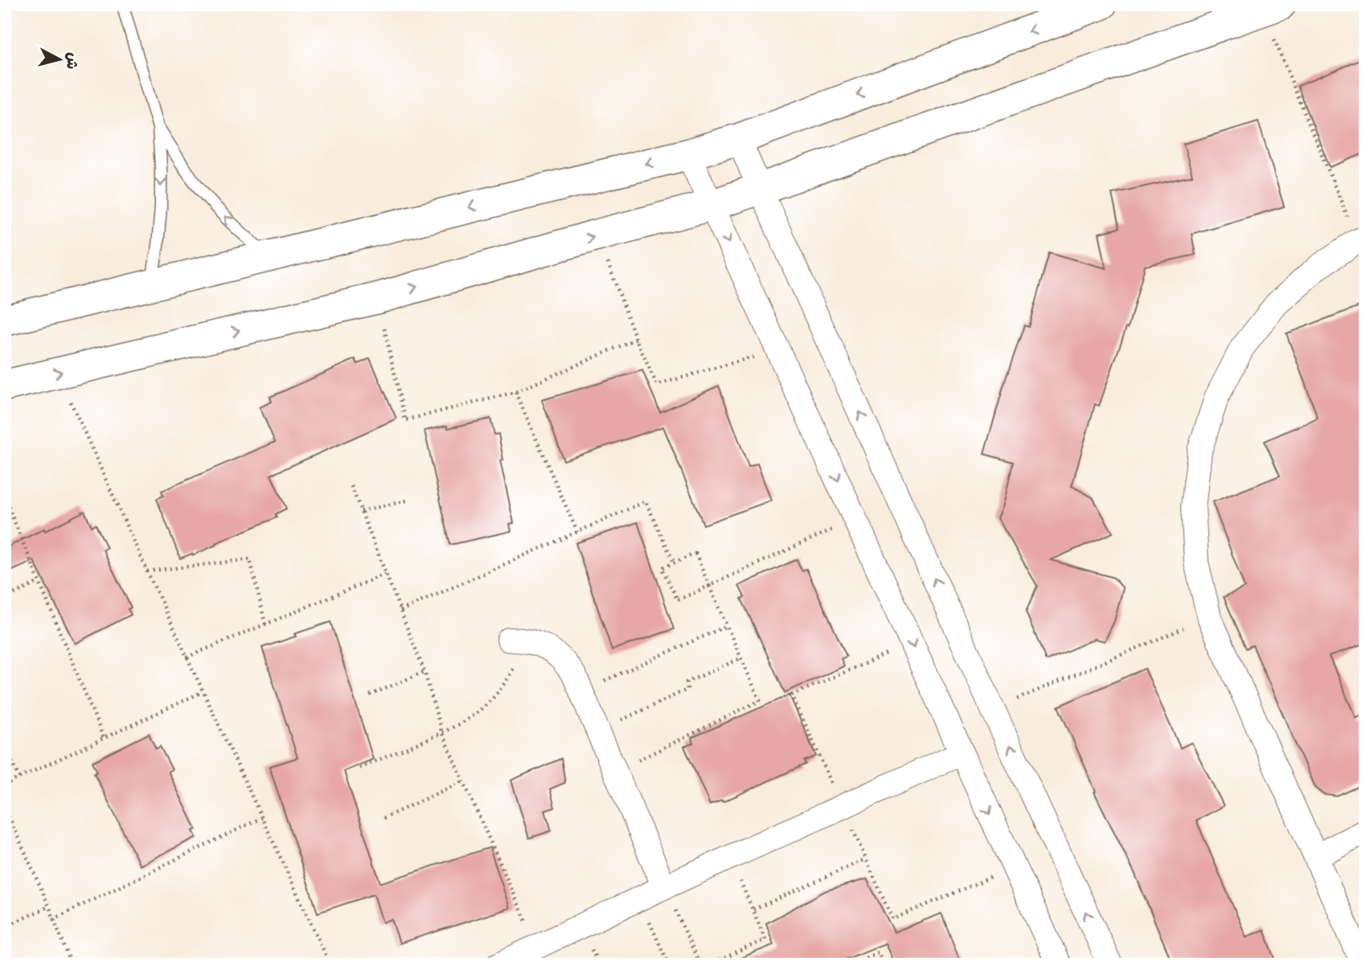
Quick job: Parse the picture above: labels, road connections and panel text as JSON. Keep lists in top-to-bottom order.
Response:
{
  "north": "right"
}
